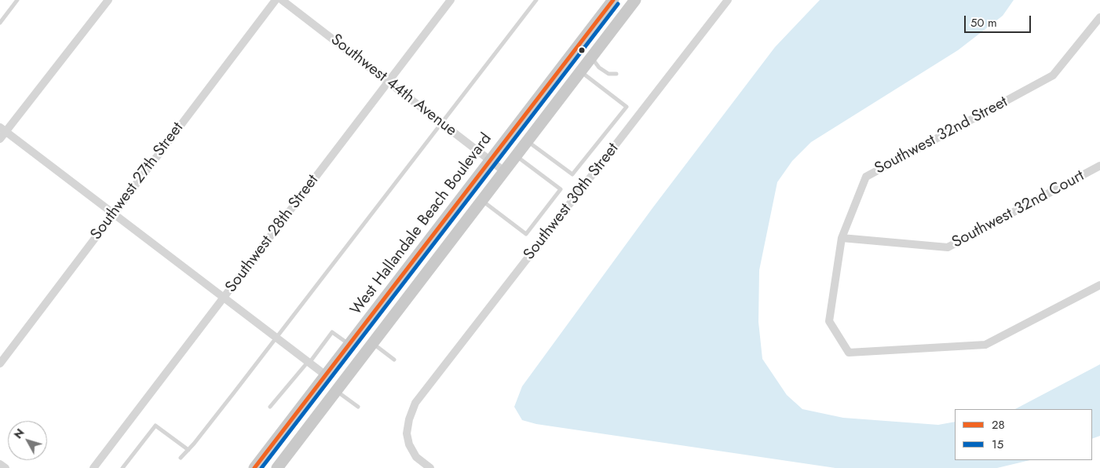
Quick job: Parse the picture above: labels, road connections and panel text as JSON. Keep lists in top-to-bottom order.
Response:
{
  "streets": {
    "main road": ["West Hallandale Beach Boulevard"],
    "street": [
      "Southwest 44th Avenue",
      "Southwest 32nd Street",
      "Southwest 27th Street",
      "Southwest 30th Street",
      "Southwest 32nd Court",
      "Southwest 28th Street"
    ]
  },
  "crossings": [
    ["Southwest 44th Avenue", "West Hallandale Beach Boulevard"],
    ["Southwest 44th Avenue", "Southwest 28th Street"],
    ["Southwest 32nd Street", "Southwest 32nd Court"]
  ],
  "lines": ["transit line 28", "transit line 15"],
  "legend": ["28", "15"],
  "scale_bar": "50 m",
  "north": "top left"
}
